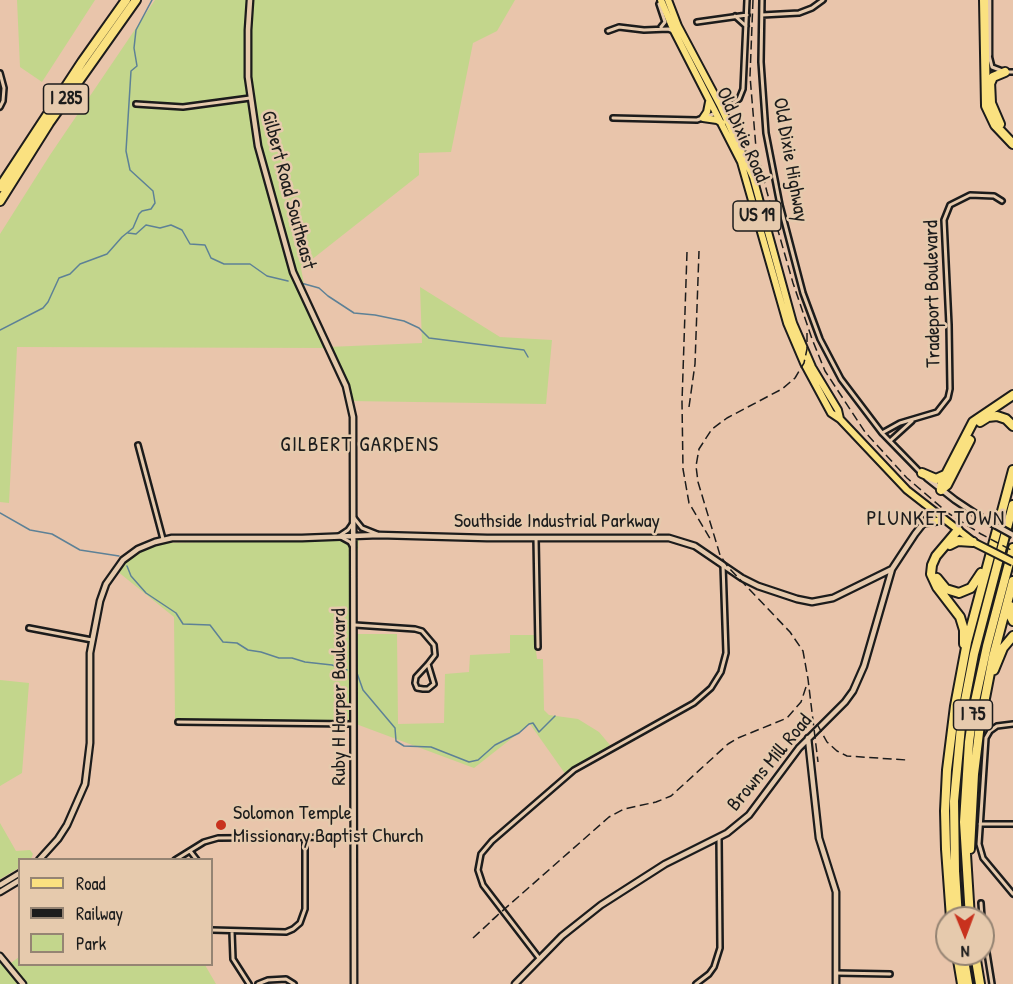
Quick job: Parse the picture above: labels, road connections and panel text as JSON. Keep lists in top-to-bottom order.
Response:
{
  "streets": {
    "highway": ["I 285", "I 75"],
    "main road": ["Old Dixie Road", "US 19"],
    "street": [
      "Old Dixie Highway",
      "Gilbert Road Southeast",
      "Tradeport Boulevard",
      "Southside Industrial Parkway",
      "Ruby H Harper Boulevard",
      "Browns Mill Road"
    ]
  },
  "crossings": [
    ["Old Dixie Road", "US 19"],
    ["Old Dixie Highway", "Tradeport Boulevard"],
    ["Gilbert Road Southeast", "Ruby H Harper Boulevard"],
    ["US 19", "Browns Mill Road"],
    ["Southside Industrial Parkway", "Ruby H Harper Boulevard"],
    ["Southside Industrial Parkway", "Browns Mill Road"]
  ],
  "districts": ["GILBERT GARDENS", "PLUNKET TOWN"],
  "places": ["Solomon Temple Missionary Baptist Church"],
  "legend": ["Road", "Railway", "Park"],
  "north": "bottom"
}
